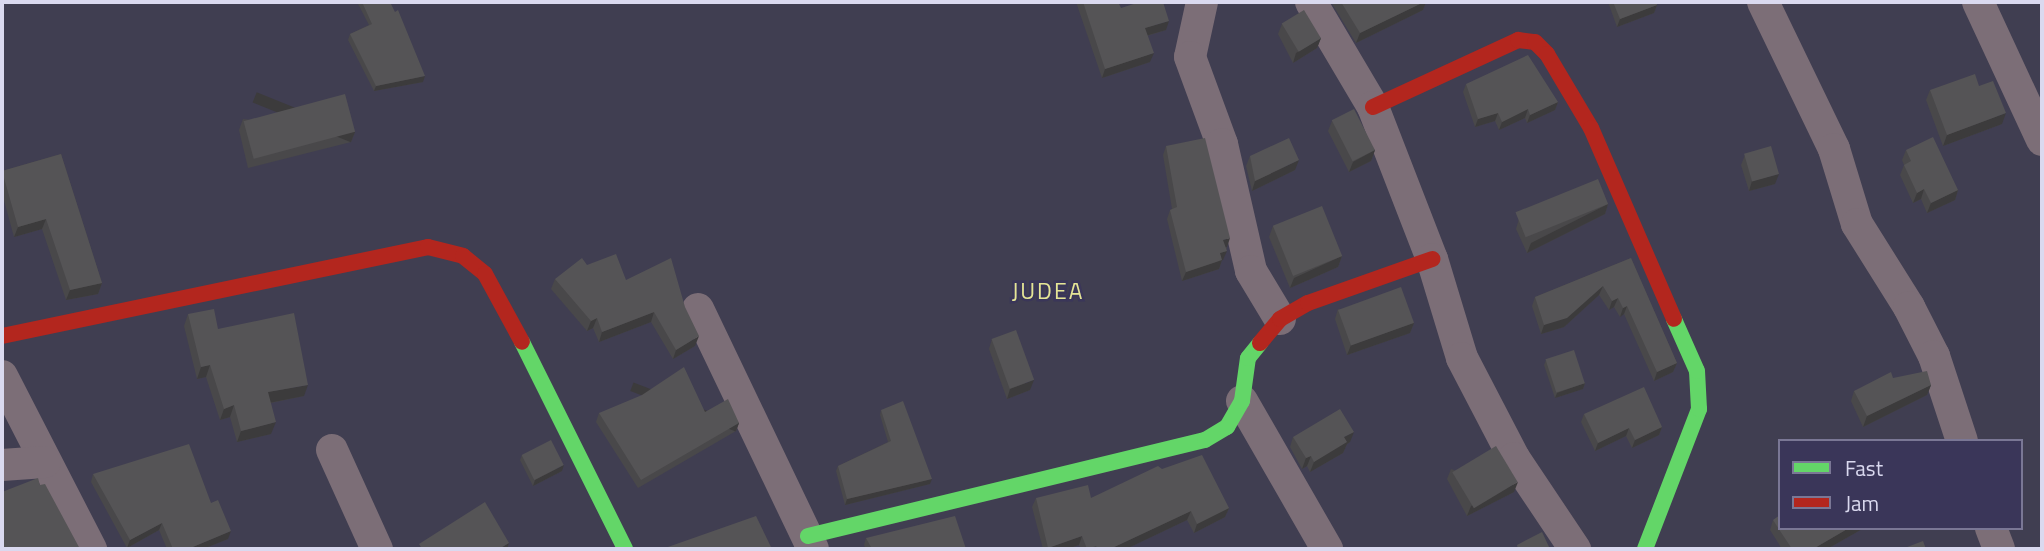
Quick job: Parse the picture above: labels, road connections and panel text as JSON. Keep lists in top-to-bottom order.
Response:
{
  "districts": ["JUDEA"],
  "legend": ["Fast", "Jam"]
}
